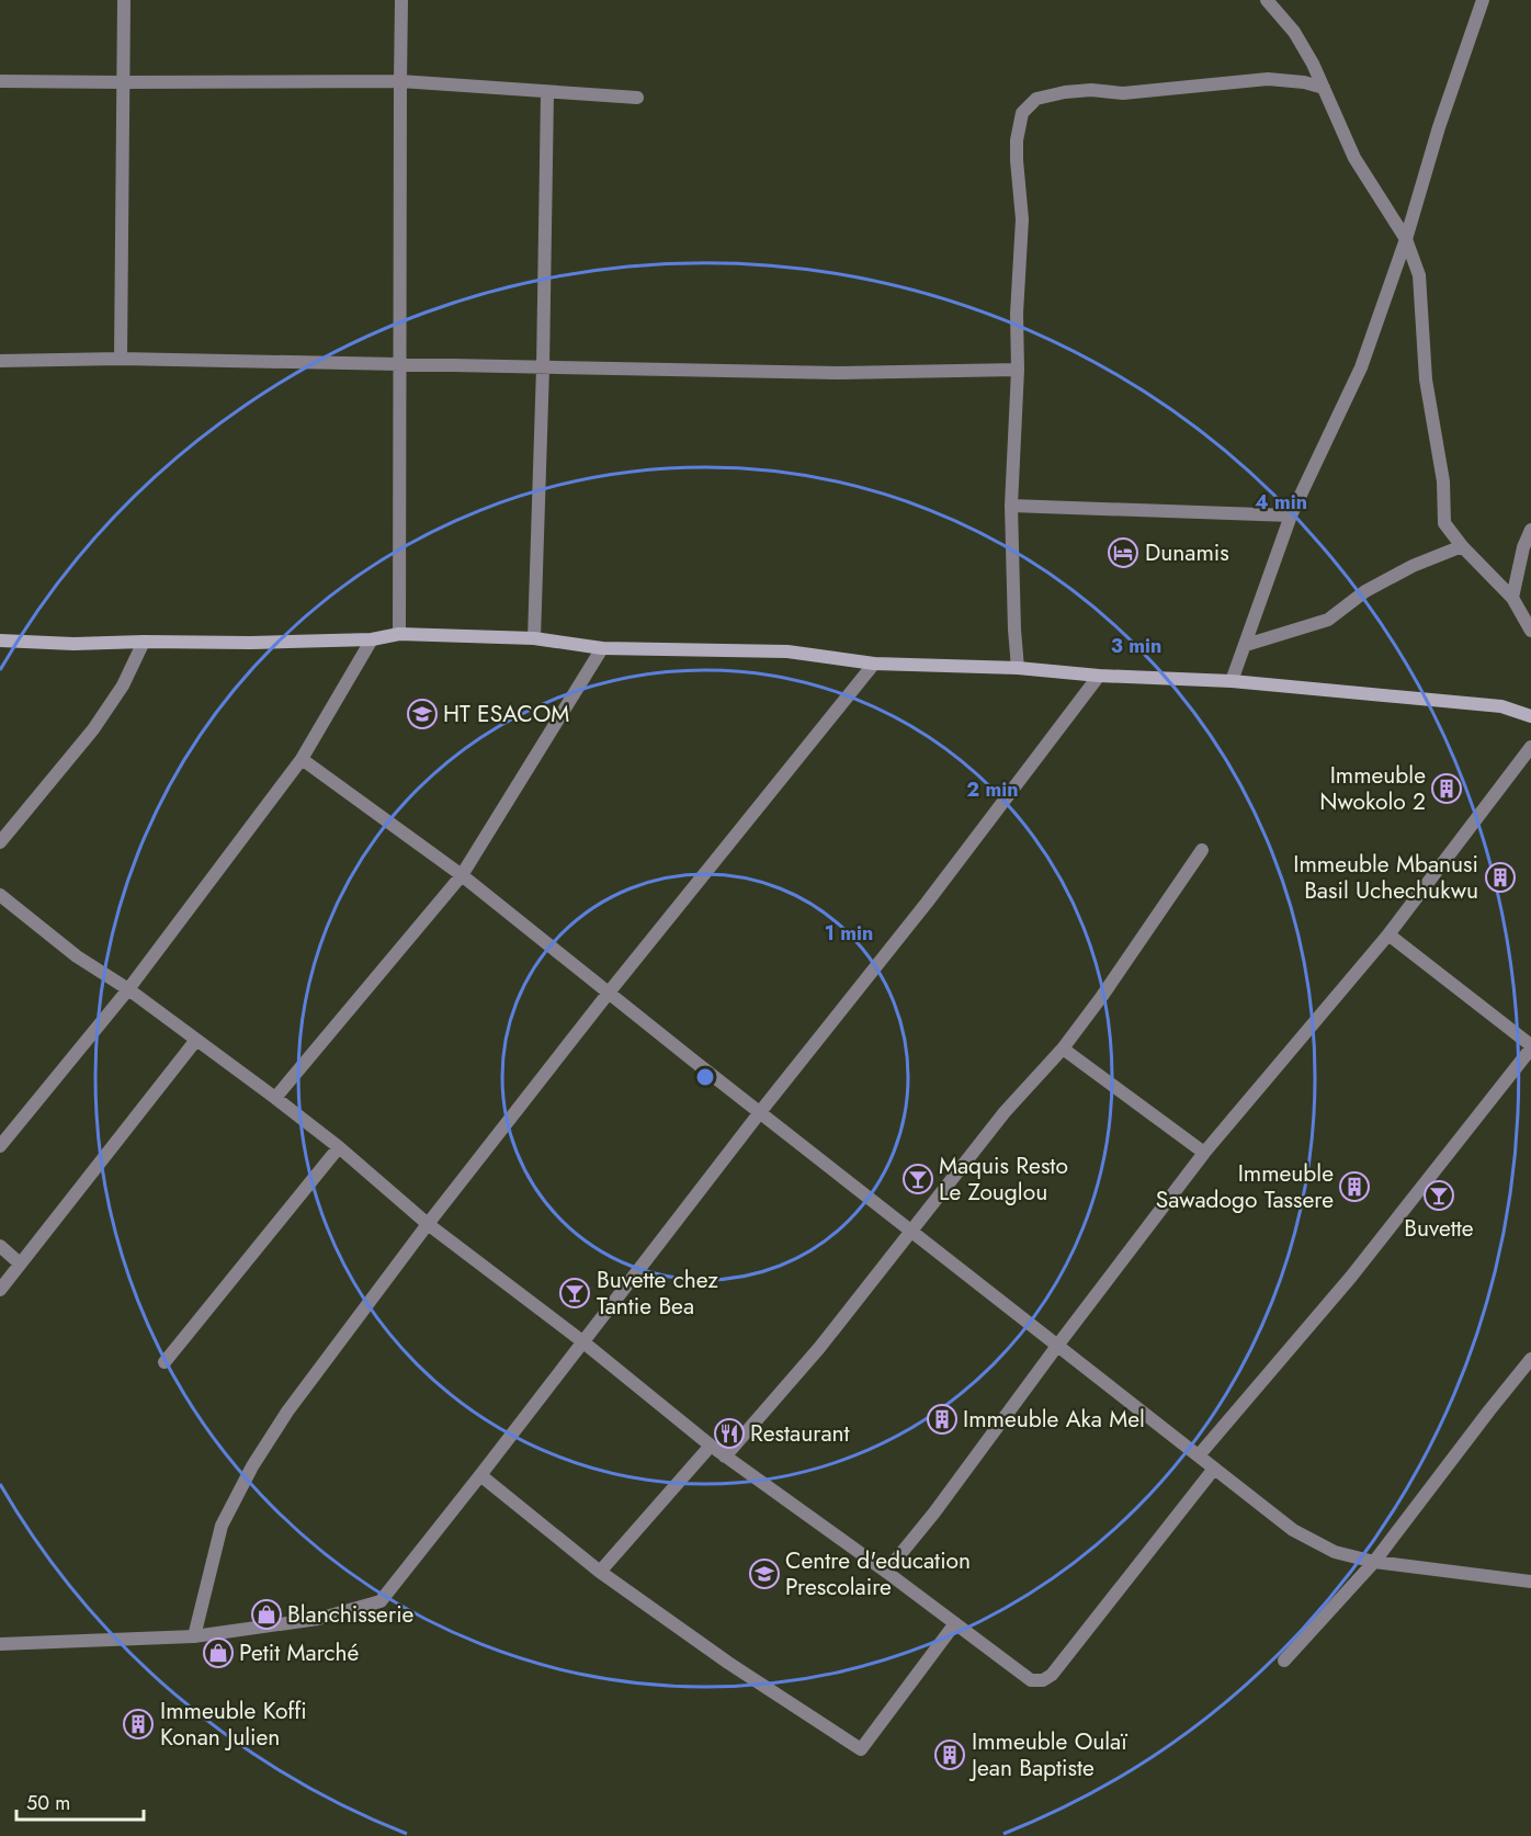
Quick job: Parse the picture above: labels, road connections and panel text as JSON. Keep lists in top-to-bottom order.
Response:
{
  "places": {
    "hotel": ["Dunamis"],
    "school or university": ["HT ESACOM", "Centre d'education Prescolaire"],
    "building": [
      "Immeuble Nwokolo 2",
      "Immeuble Mbanusi Basil Uchechukwu",
      "Immeuble Sawadogo Tassere",
      "Immeuble Aka Mel",
      "Immeuble Koffi Konan Julien",
      "Immeuble Oulaï Jean Baptiste"
    ],
    "bar": ["Maquis Resto Le Zouglou", "Buvette", "Buvette chez Tantie Bea"],
    "restaurant": ["Restaurant"],
    "shop": ["Blanchisserie", "Petit Marché"]
  },
  "scale_bar": "50 m",
  "rings": [
    "4 min",
    "3 min",
    "2 min",
    "1 min"
  ]
}
